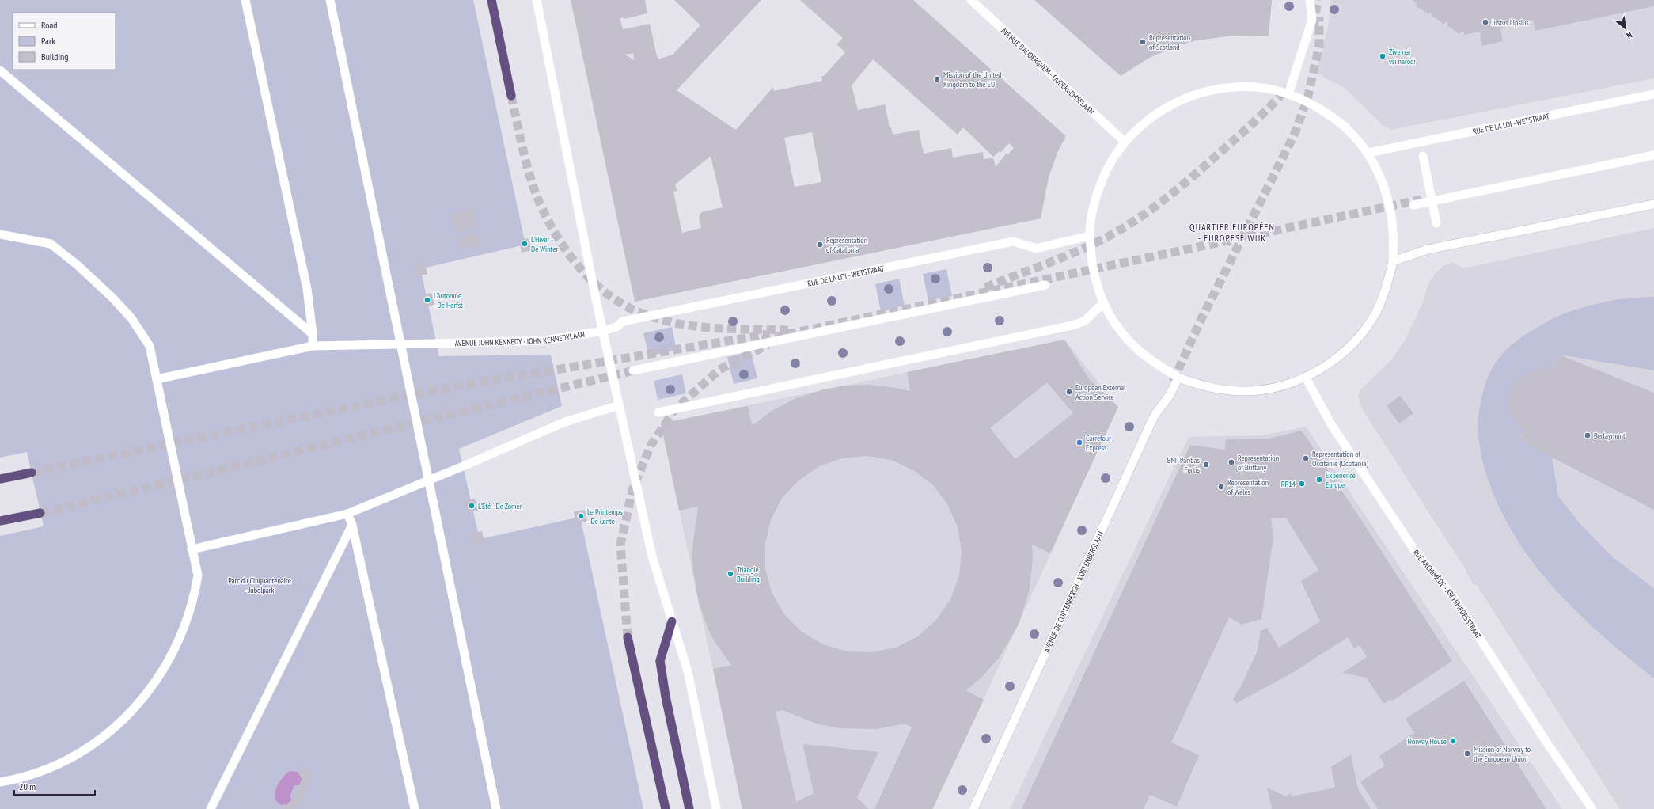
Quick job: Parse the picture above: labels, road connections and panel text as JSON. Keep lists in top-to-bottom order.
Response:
{
  "streets": {
    "street": [
      "AVENUE D'AUDERGHEM - OUDERGEMSELAAN",
      "RUE DE LA LOI - WETSTRAAT",
      "AVENUE JOHN KENNEDY - JOHN KENNEDYLAAN",
      "AVENUE DE CORTENBERGH - KORTENBERGLAAN",
      "RUE ARCHIMÈDE - ARCHIMEDESSTRAAT"
    ]
  },
  "crossings": [
    ["RUE DE LA LOI - WETSTRAAT", "AVENUE JOHN KENNEDY - JOHN KENNEDYLAAN"]
  ],
  "districts": ["QUARTIER EUROPÉEN - EUROPESE WIJK"],
  "parks": ["Parc du Cinquantenaire - Jubelpark"],
  "places": [
    "Justus Lipsius",
    "Representation of Scotland",
    "Žive naj vsi narodi",
    "Mission of the United Kingdom to the EU",
    "L'Hiver - De Winter",
    "Representation of Catalonia",
    "L'Automne - De Herfst",
    "European External Action Service",
    "Berlaymont",
    "Carrefour Express",
    "Representation of Occitanie (Occitania)",
    "Representation of Brittany",
    "BNP Paribas Fortis",
    "Experience Europe",
    "RP14",
    "Representation of Wales",
    "L'Été - De Zomer",
    "Le Printemps - De Lente",
    "Triangle Building",
    "Norway House",
    "Mission of Norway to the European Union"
  ],
  "legend": ["Road", "Park", "Building"],
  "scale_bar": "20 m",
  "north": "bottom right"
}
